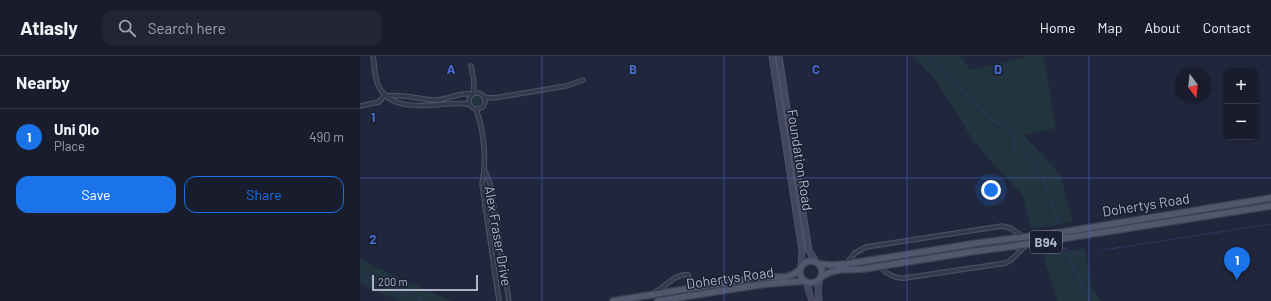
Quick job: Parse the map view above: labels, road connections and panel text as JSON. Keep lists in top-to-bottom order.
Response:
{
  "streets": {
    "main road": ["Dohertys Road", "B94"],
    "street": ["Foundation Road", "Alex Fraser Drive"]
  },
  "crossings": [
    ["Foundation Road", "Dohertys Road"],
    ["Foundation Road", "B94"],
    ["Dohertys Road", "B94"]
  ],
  "scale_bar": "200 m",
  "north": "bottom",
  "page": {
    "header": "Atlasly",
    "search": "Search here",
    "nav": [
      "Home",
      "Map",
      "About",
      "Contact"
    ],
    "heading": "Nearby",
    "map_buttons": ["+", "−"],
    "list": [
      {
        "mark": "1",
        "name": "Uni Qlo",
        "note": "Place",
        "value": "490 m"
      }
    ],
    "buttons": ["Save", "Share"],
    "pins": "1",
    "scale": "200 m"
  },
  "grid": {
    "columns": [
      "A",
      "B",
      "C",
      "D"
    ],
    "rows": ["1", "2"]
  }
}
